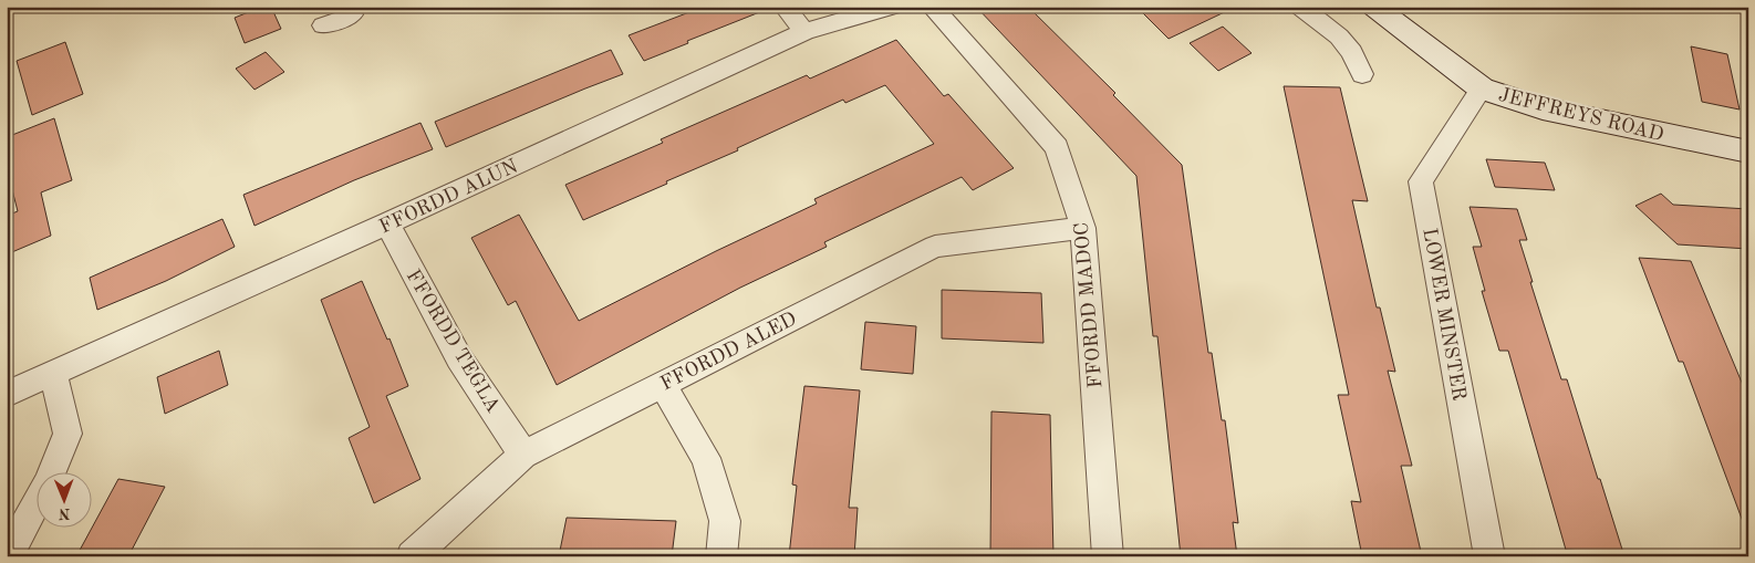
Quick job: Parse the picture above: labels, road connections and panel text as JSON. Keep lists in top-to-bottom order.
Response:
{
  "streets": {
    "street": [
      "JEFFREYS ROAD",
      "FFORDD ALUN",
      "FFORDD MADOC",
      "LOWER MINSTER",
      "FFORDD TEGLA",
      "FFORDD ALED"
    ]
  },
  "crossings": [
    ["JEFFREYS ROAD", "LOWER MINSTER"],
    ["FFORDD ALUN", "FFORDD TEGLA"],
    ["FFORDD MADOC", "FFORDD ALED"],
    ["FFORDD TEGLA", "FFORDD ALED"]
  ],
  "north": "bottom"
}
